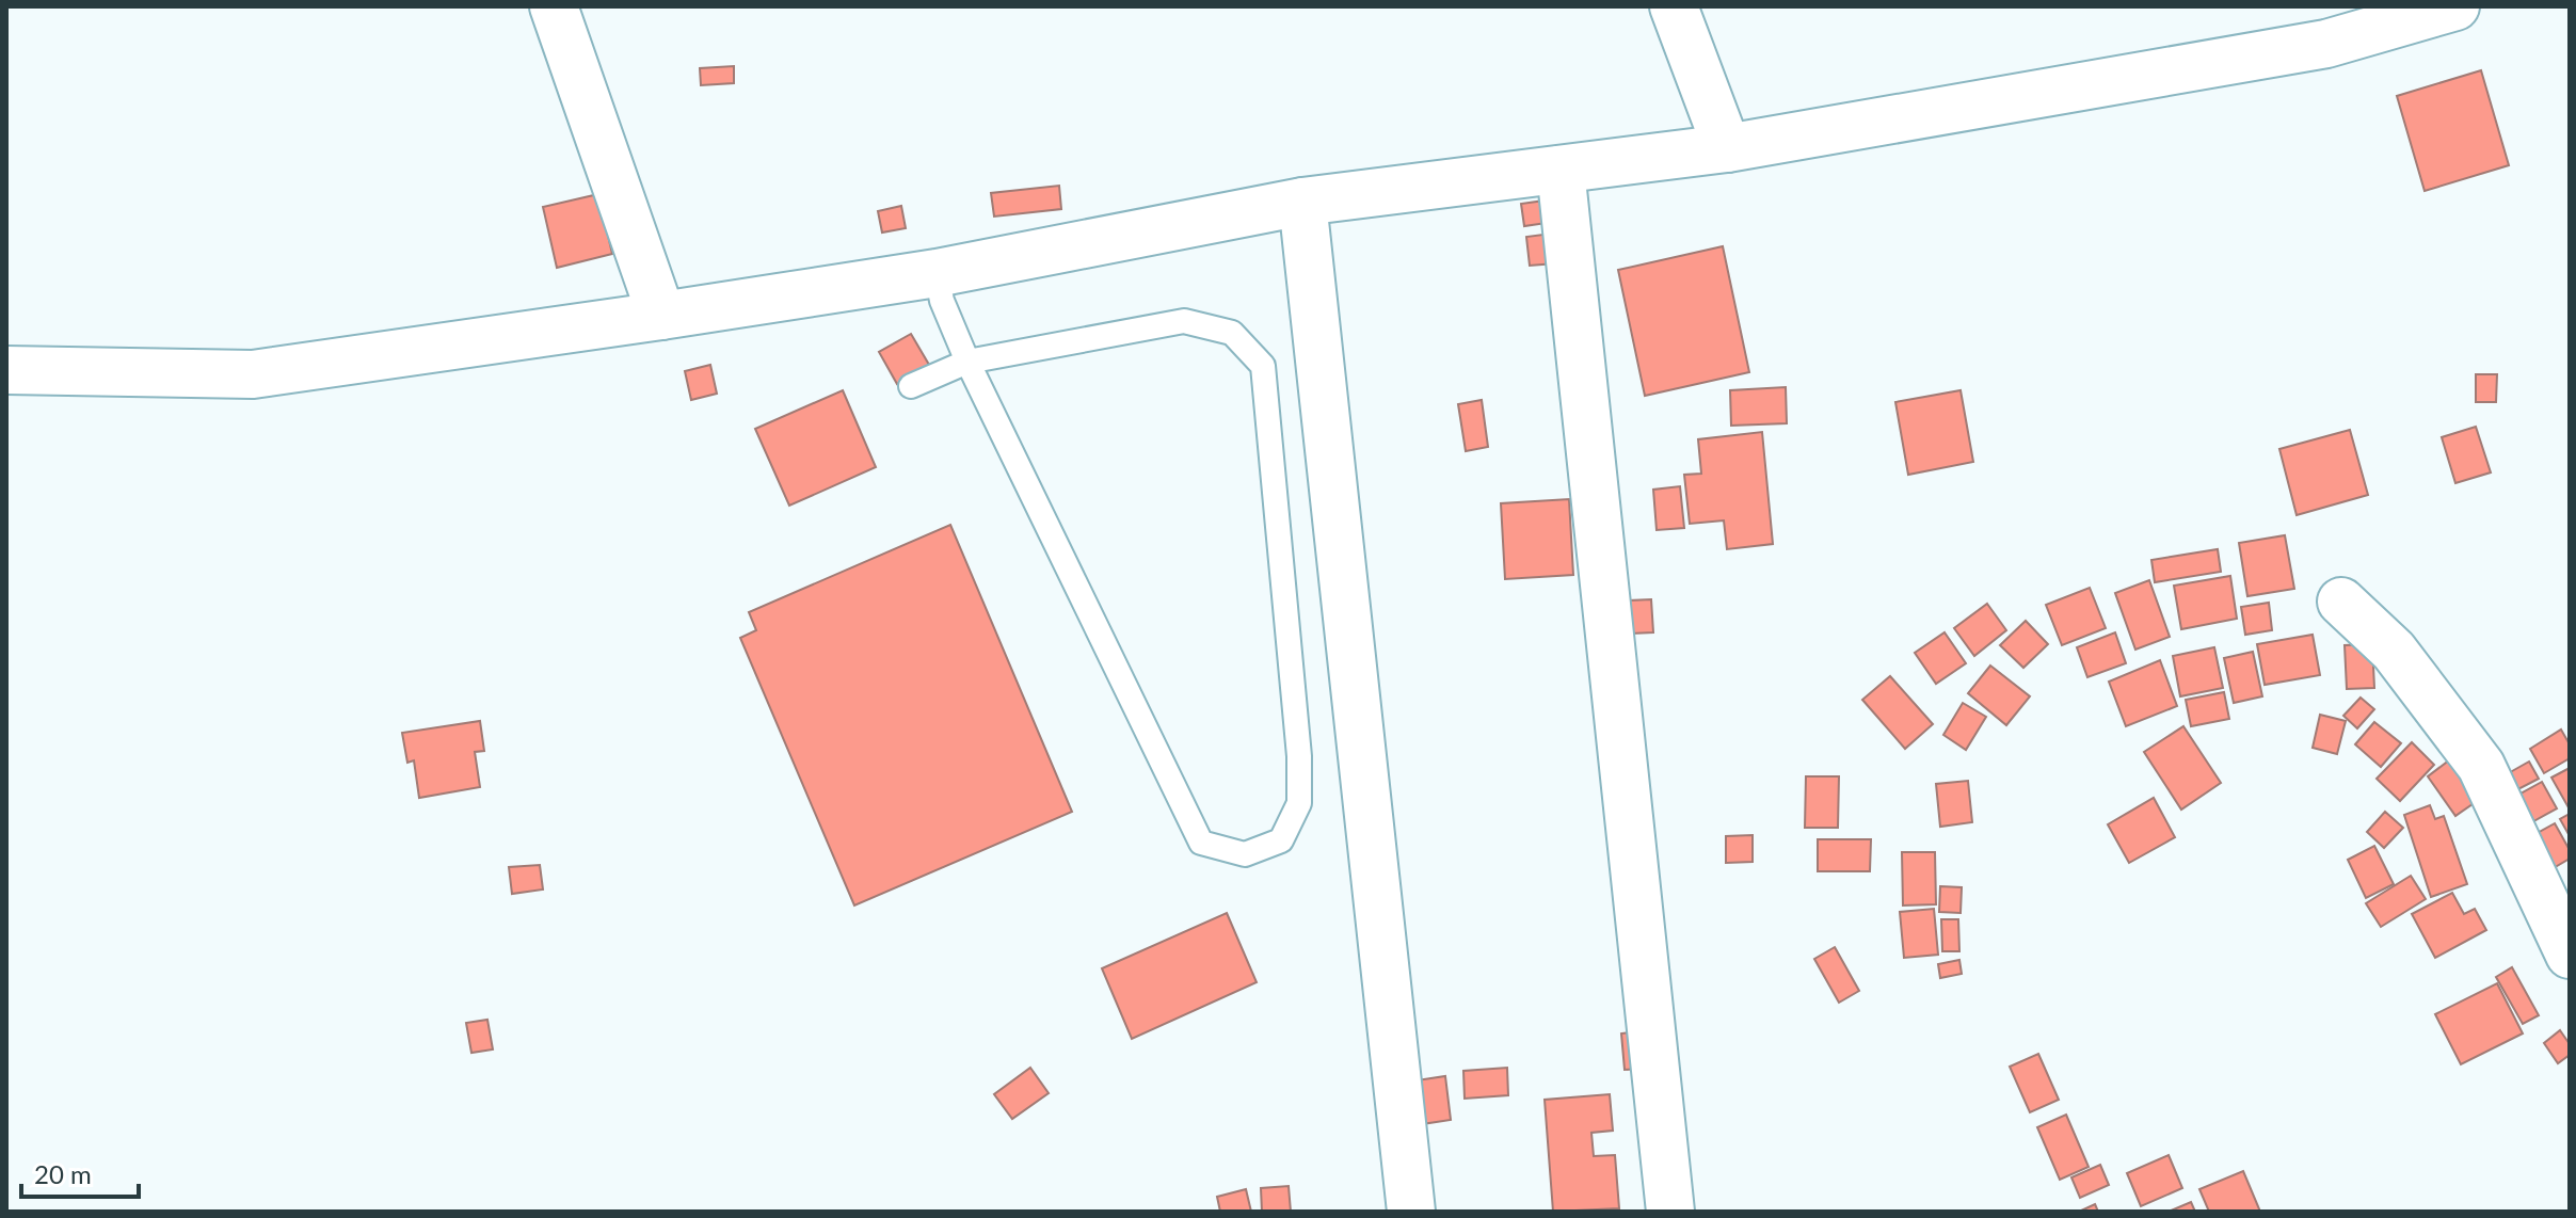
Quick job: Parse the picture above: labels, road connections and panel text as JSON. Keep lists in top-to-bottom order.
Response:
{
  "scale_bar": "20 m"
}
